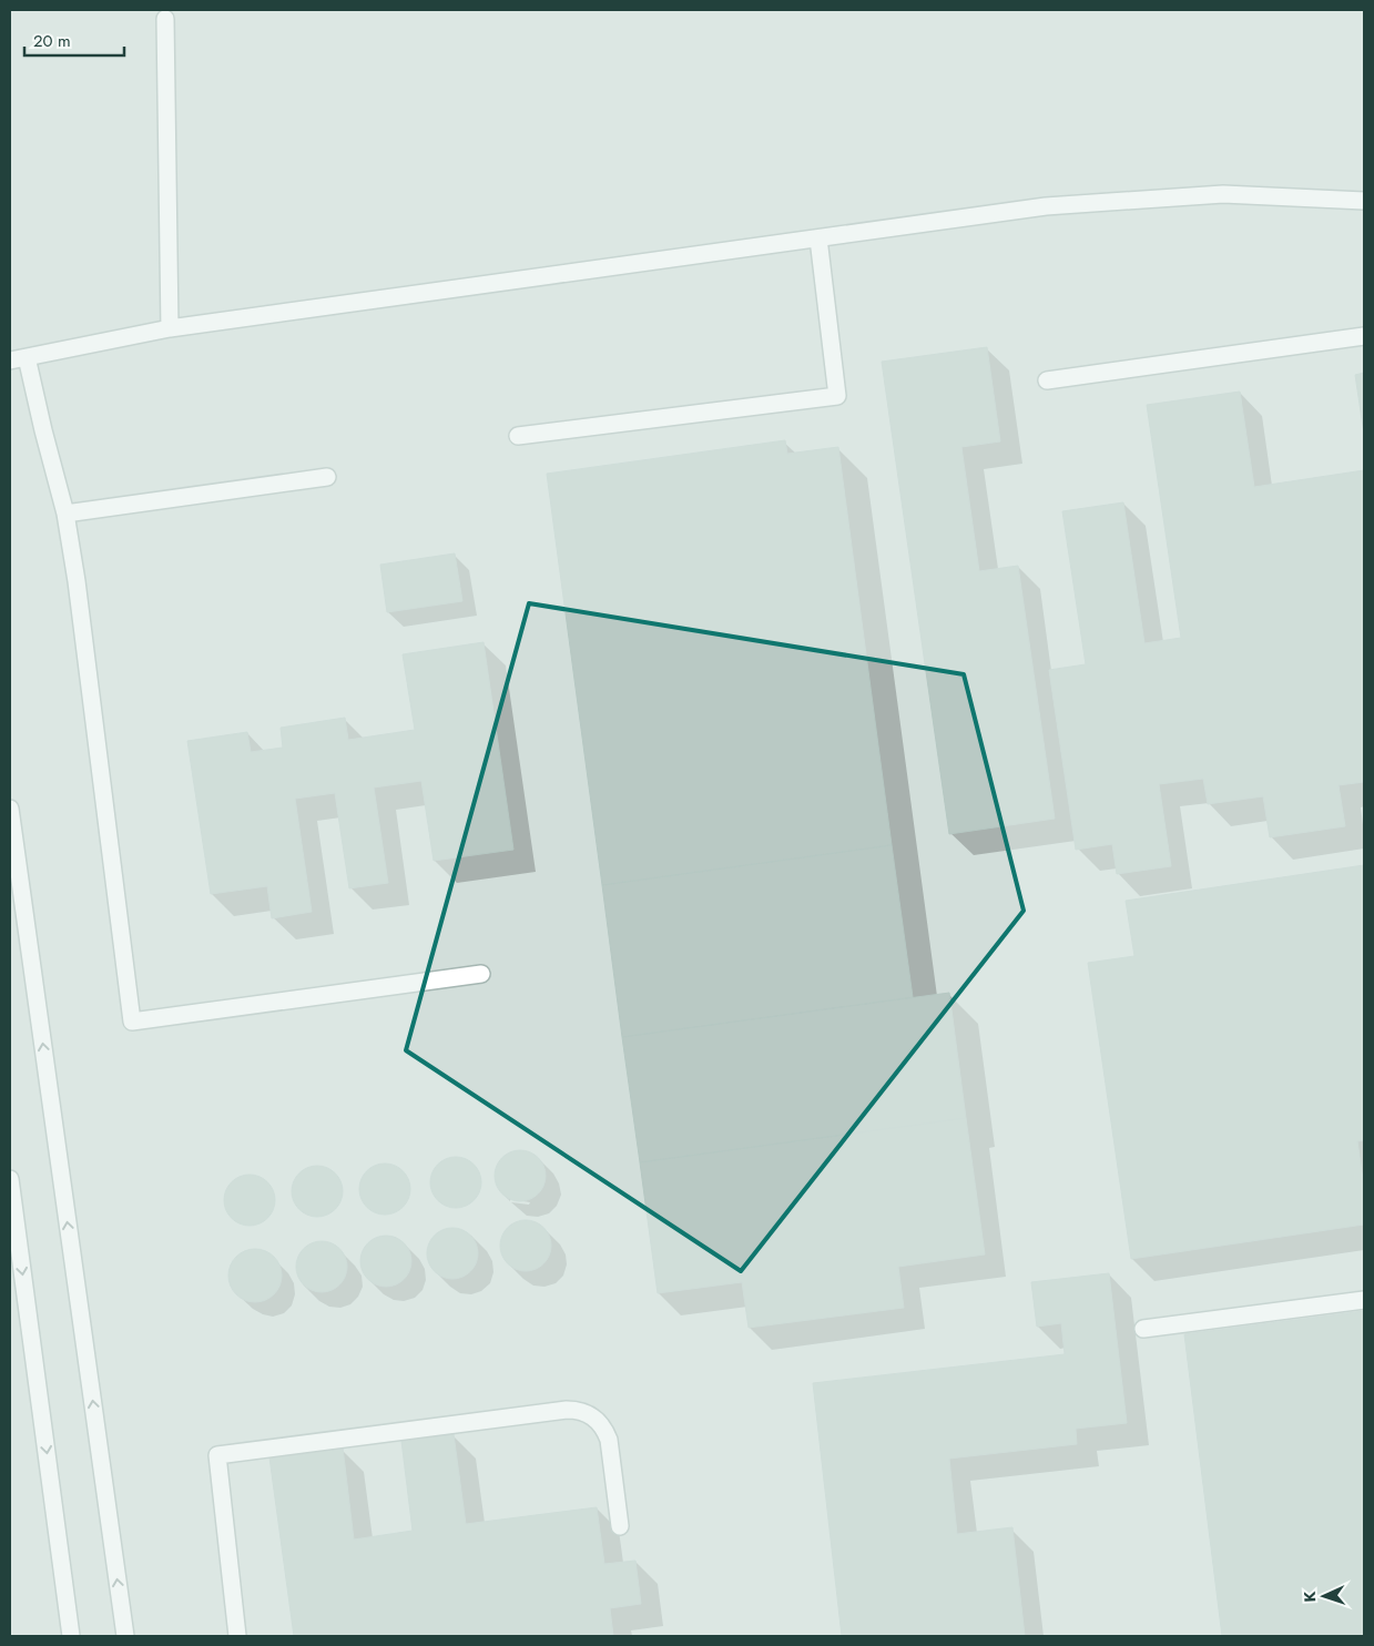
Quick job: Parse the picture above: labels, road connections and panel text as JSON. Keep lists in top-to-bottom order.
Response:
{
  "scale_bar": "20 m",
  "north": "left"
}
